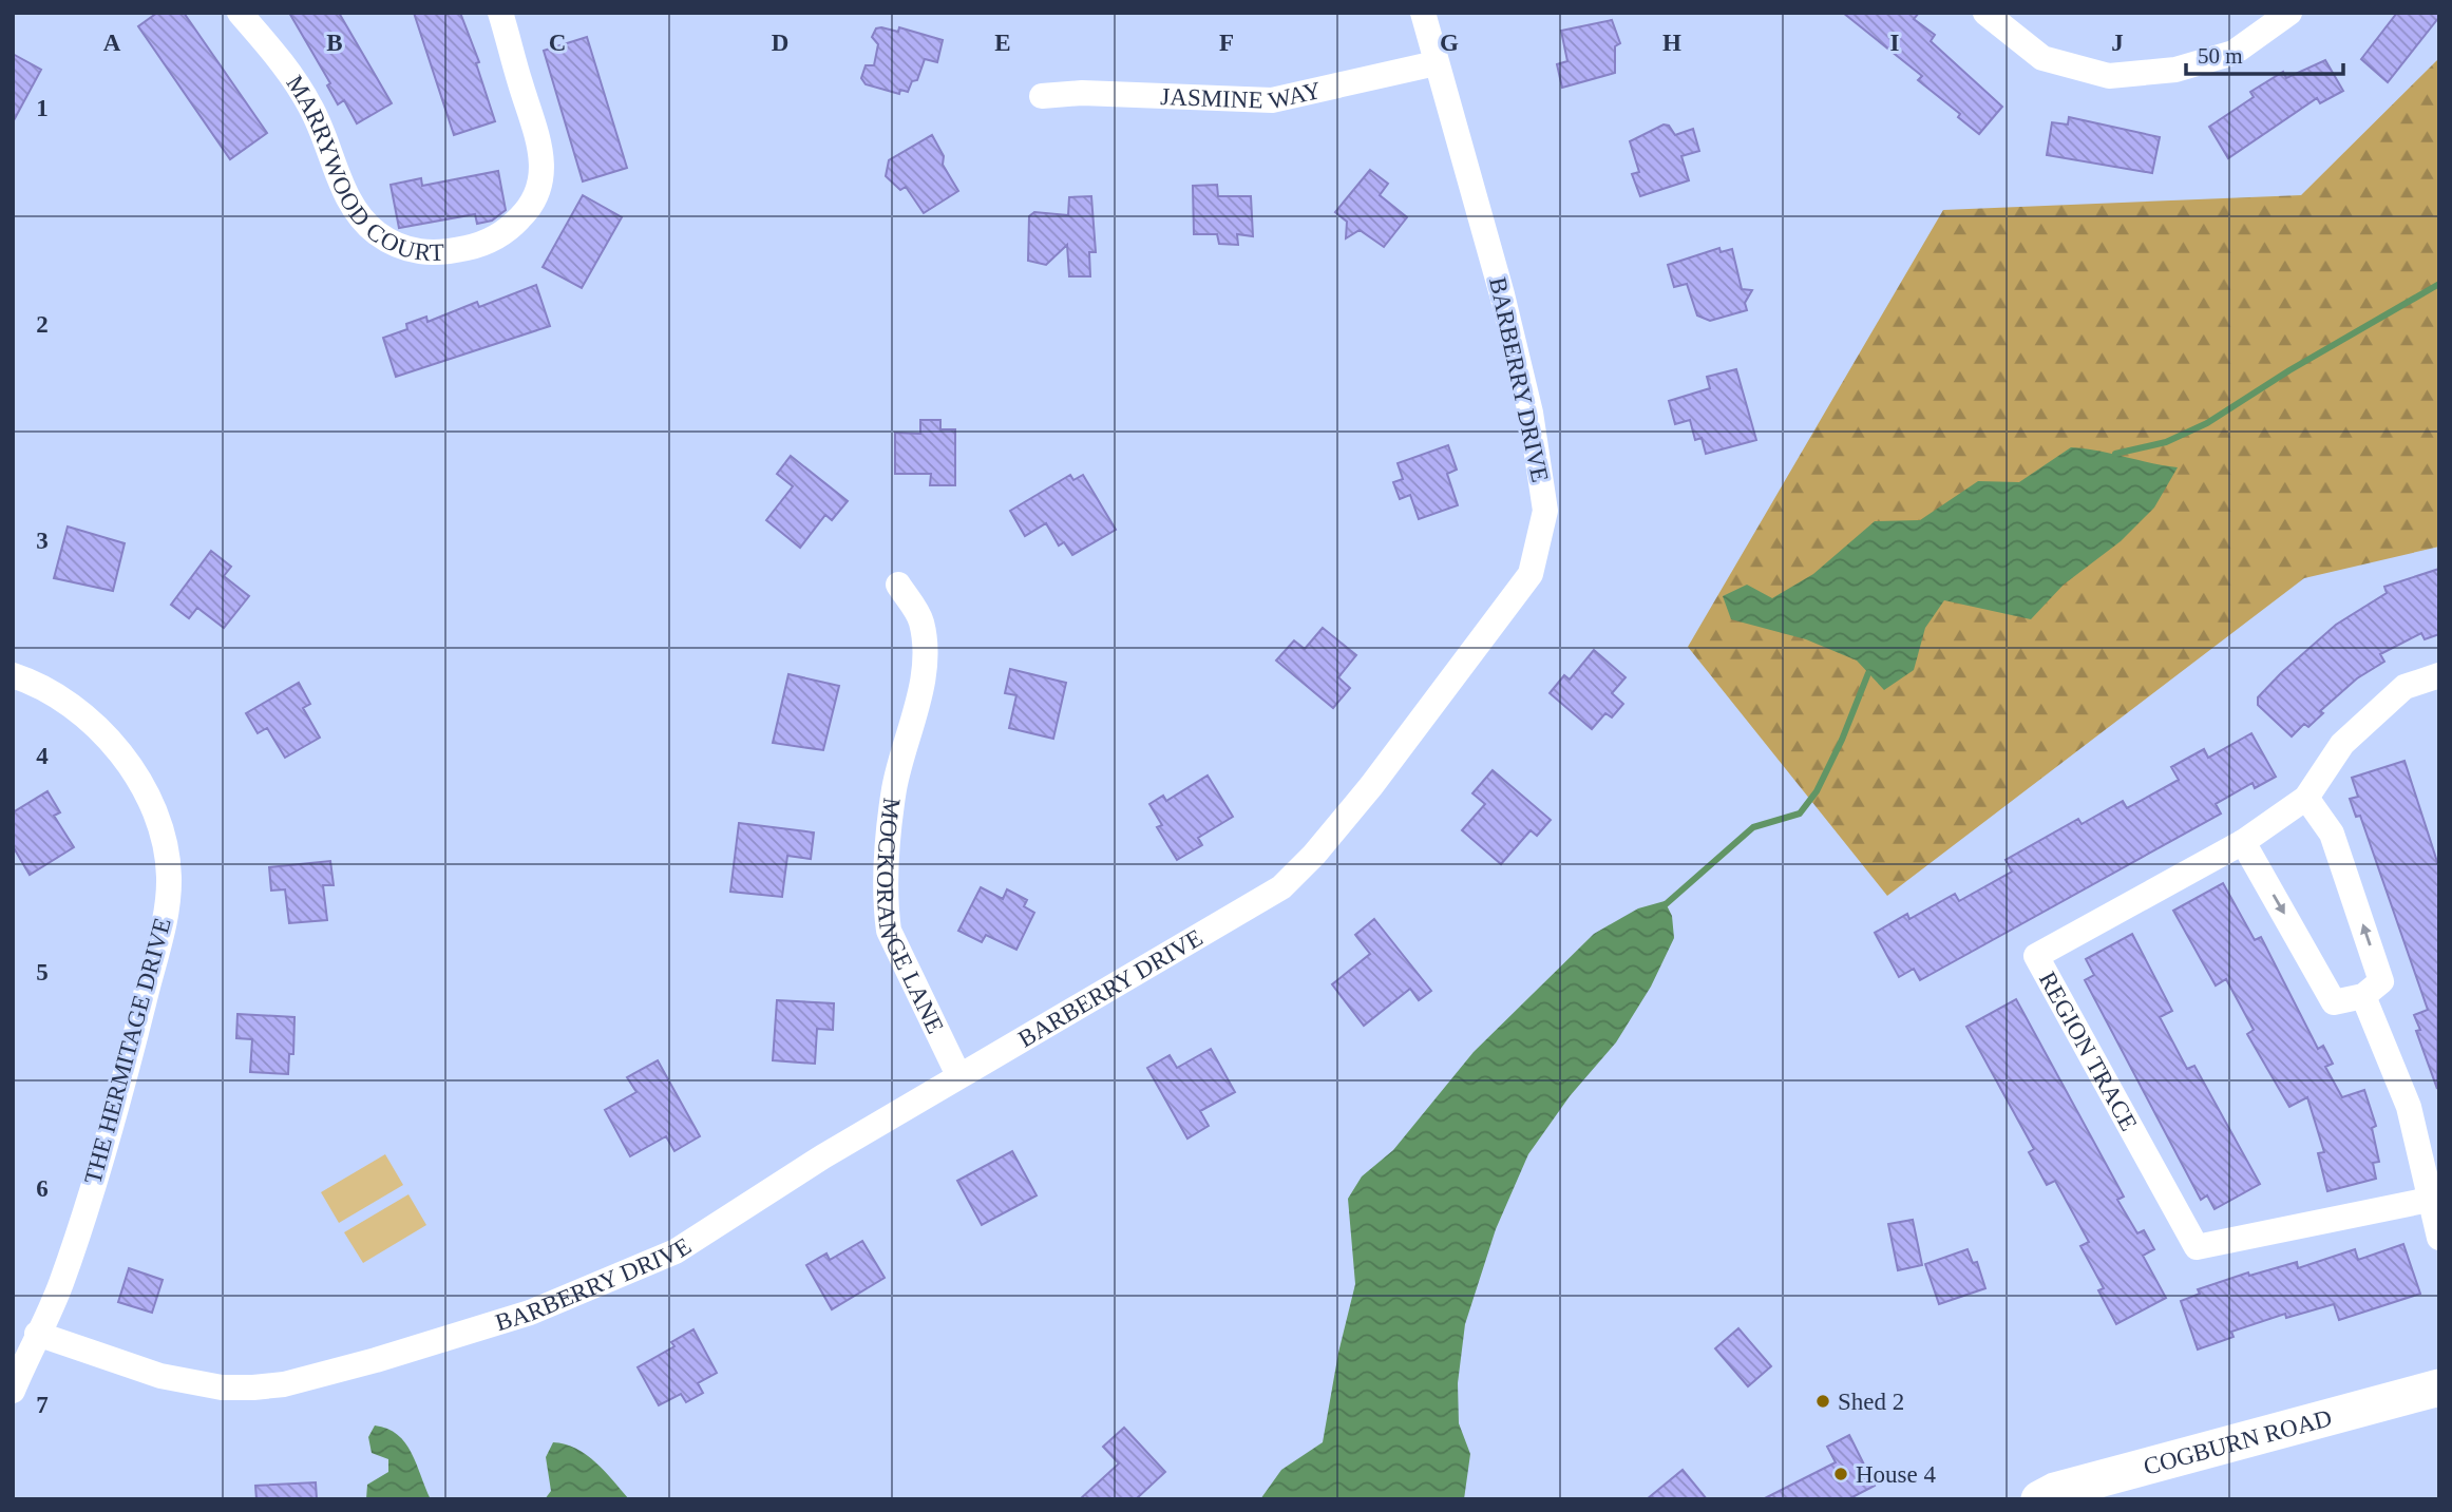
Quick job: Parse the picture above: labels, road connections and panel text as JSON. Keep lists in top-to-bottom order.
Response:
{
  "streets": {
    "street": [
      "JASMINE WAY",
      "MARRYWOOD COURT",
      "BARBERRY DRIVE",
      "MOCKORANGE LANE",
      "REGION TRACE",
      "THE HERMITAGE DRIVE",
      "COGBURN ROAD"
    ]
  },
  "crossings": [
    ["JASMINE WAY", "BARBERRY DRIVE"],
    ["BARBERRY DRIVE", "MOCKORANGE LANE"],
    ["BARBERRY DRIVE", "THE HERMITAGE DRIVE"]
  ],
  "places": ["Shed 2", "House 4"],
  "scale_bar": "50 m",
  "grid": {
    "columns": [
      "A",
      "B",
      "C",
      "D",
      "E",
      "F",
      "G",
      "H",
      "I",
      "J"
    ],
    "rows": [
      "1",
      "2",
      "3",
      "4",
      "5",
      "6",
      "7"
    ]
  }
}
